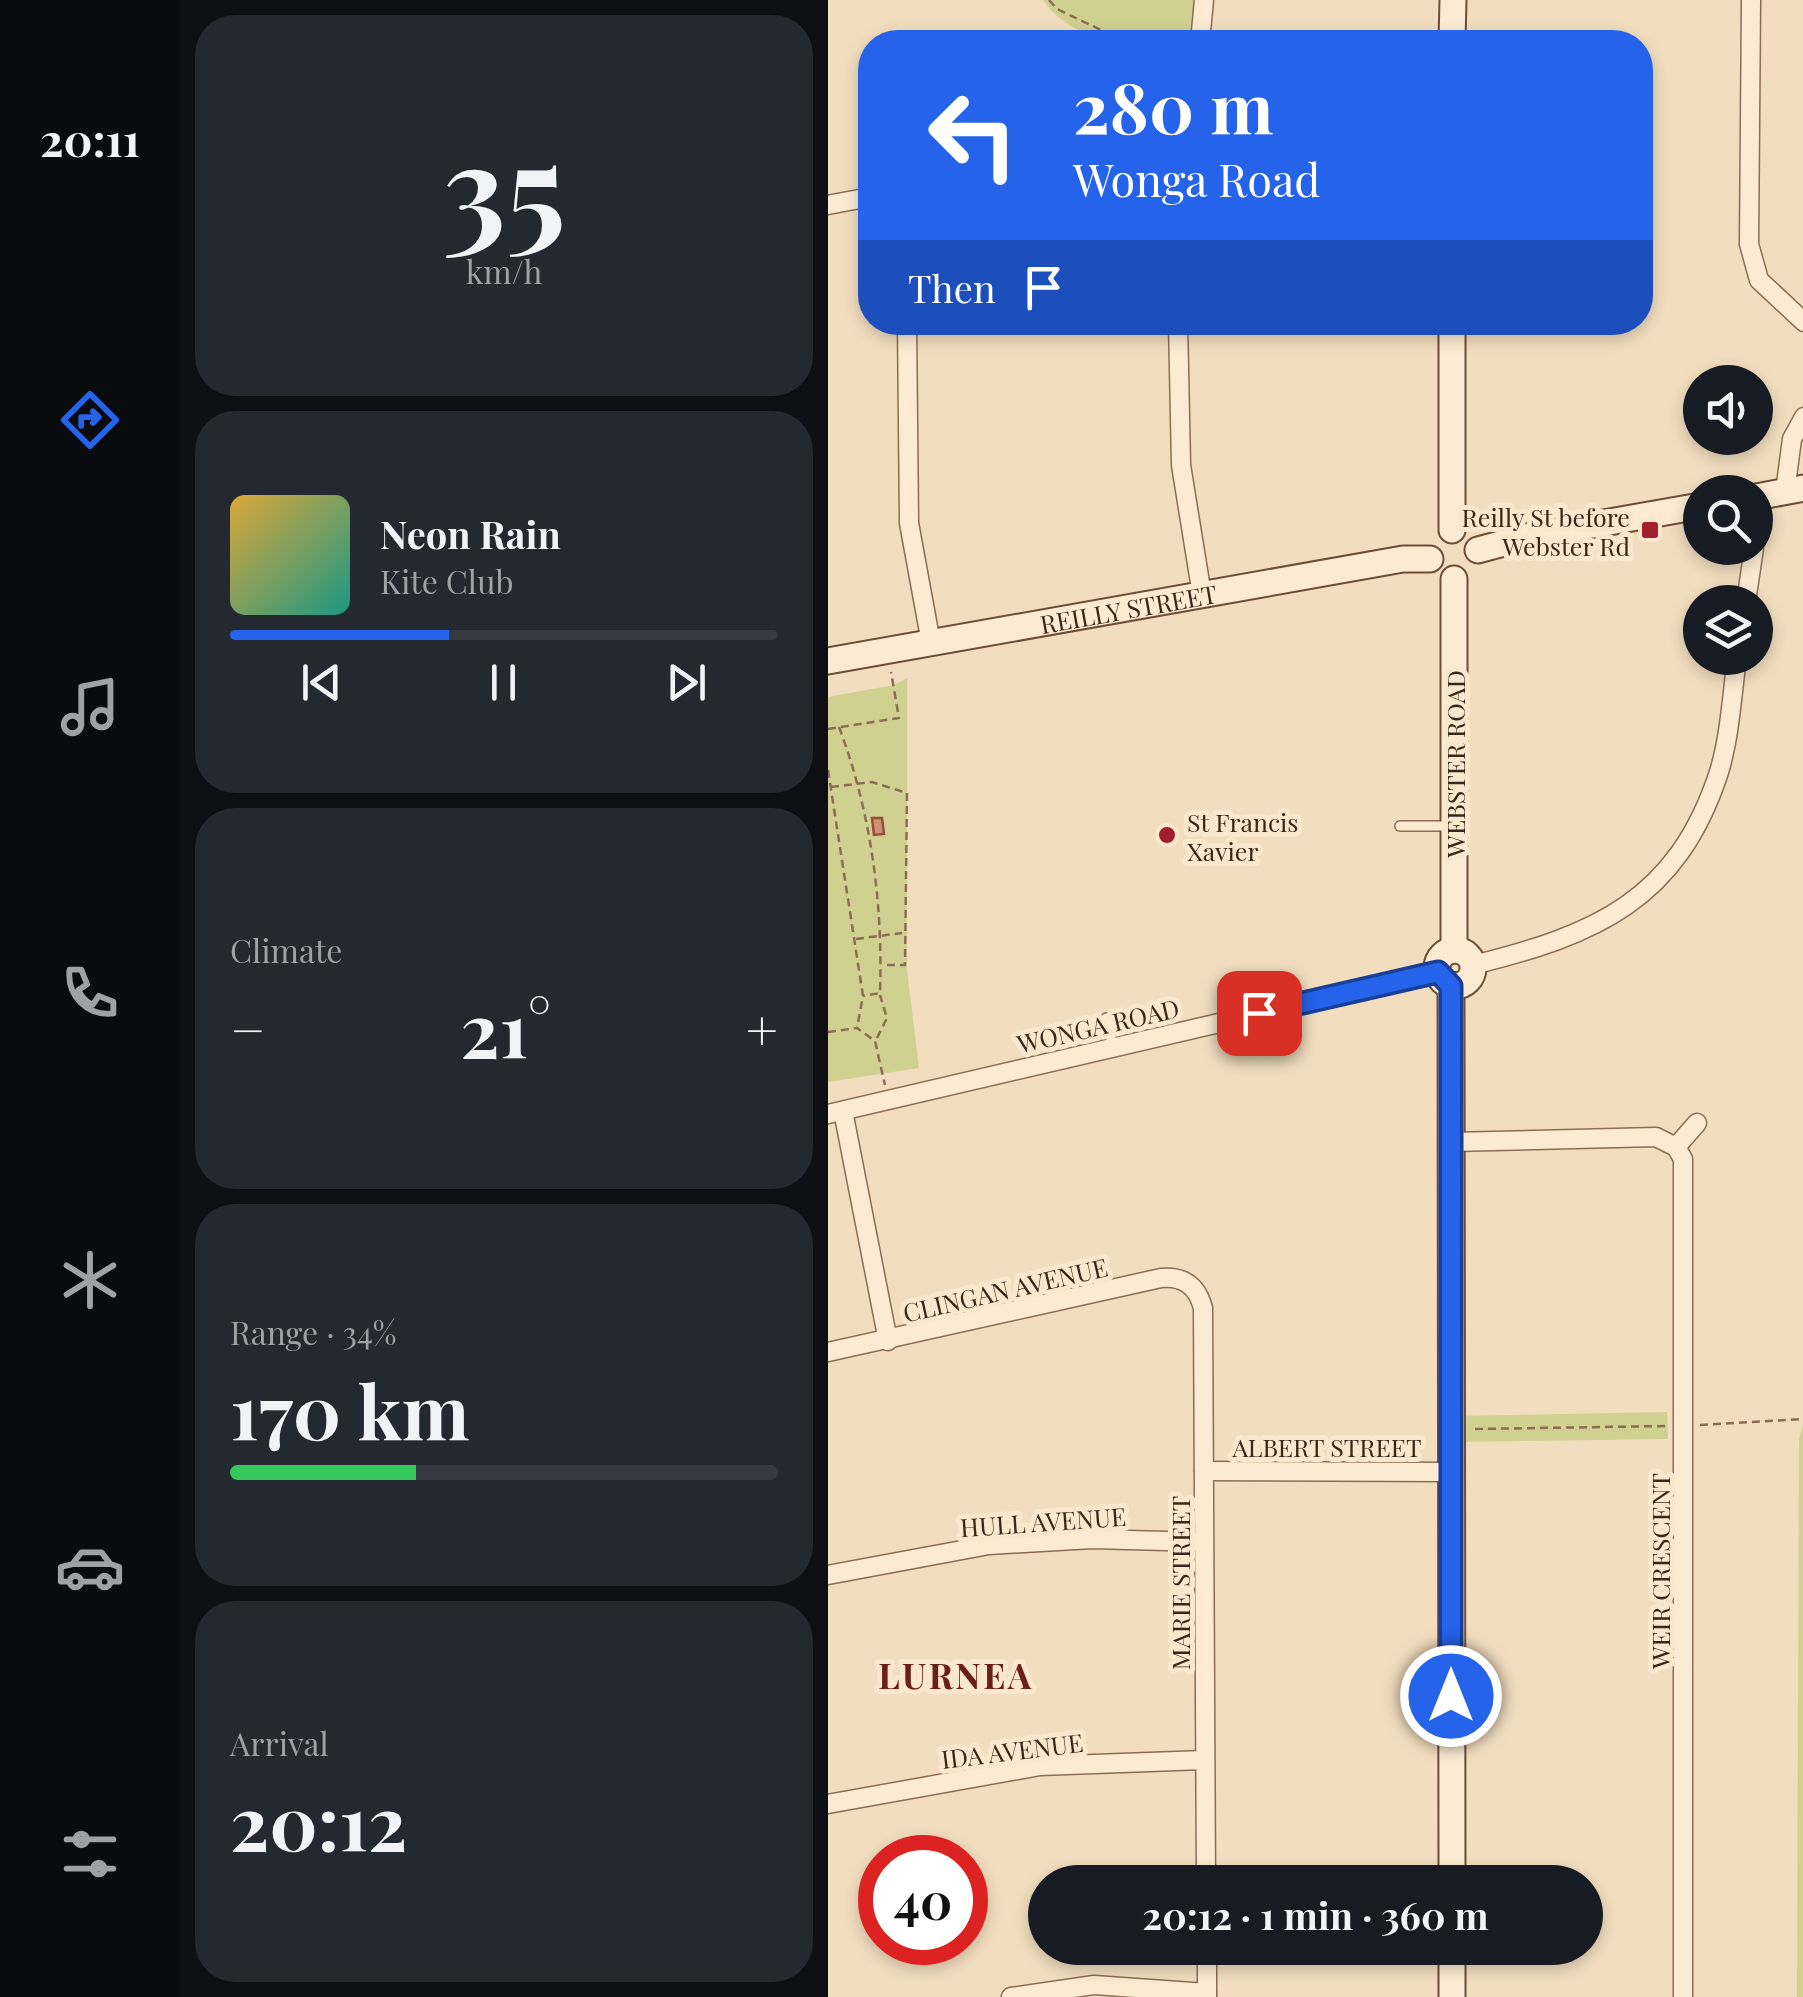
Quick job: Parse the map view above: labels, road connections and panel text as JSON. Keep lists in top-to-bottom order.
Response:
{
  "streets": {
    "street": [
      "REILLY STREET",
      "WEBSTER ROAD",
      "WONGA ROAD",
      "CLINGAN AVENUE",
      "ALBERT STREET",
      "HULL AVENUE",
      "WEIR CRESCENT",
      "MARIE STREET",
      "IDA AVENUE"
    ]
  },
  "crossings": [
    ["REILLY STREET", "WEBSTER ROAD"],
    ["CLINGAN AVENUE", "MARIE STREET"],
    ["ALBERT STREET", "MARIE STREET"],
    ["HULL AVENUE", "MARIE STREET"],
    ["MARIE STREET", "IDA AVENUE"]
  ],
  "districts": ["LURNEA"],
  "places": {
    "transit": ["Reilly St before Webster Rd"],
    "other": ["St Francis Xavier"]
  },
  "page": {
    "tabs": "20:11",
    "tile": [
      ["35", "km/h"],
      "Climate",
      ["Range · 34%", "170 km"],
      ["Arrival", "20:12"]
    ],
    "turn": ["280 m", "Wonga Road"],
    "then": "Then",
    "song": ["Neon Rain", "Kite Club"],
    "heat": ["−", "21°", "+"],
    "limit": "40",
    "trip": "20:12 · 1 min · 360 m"
  }
}
